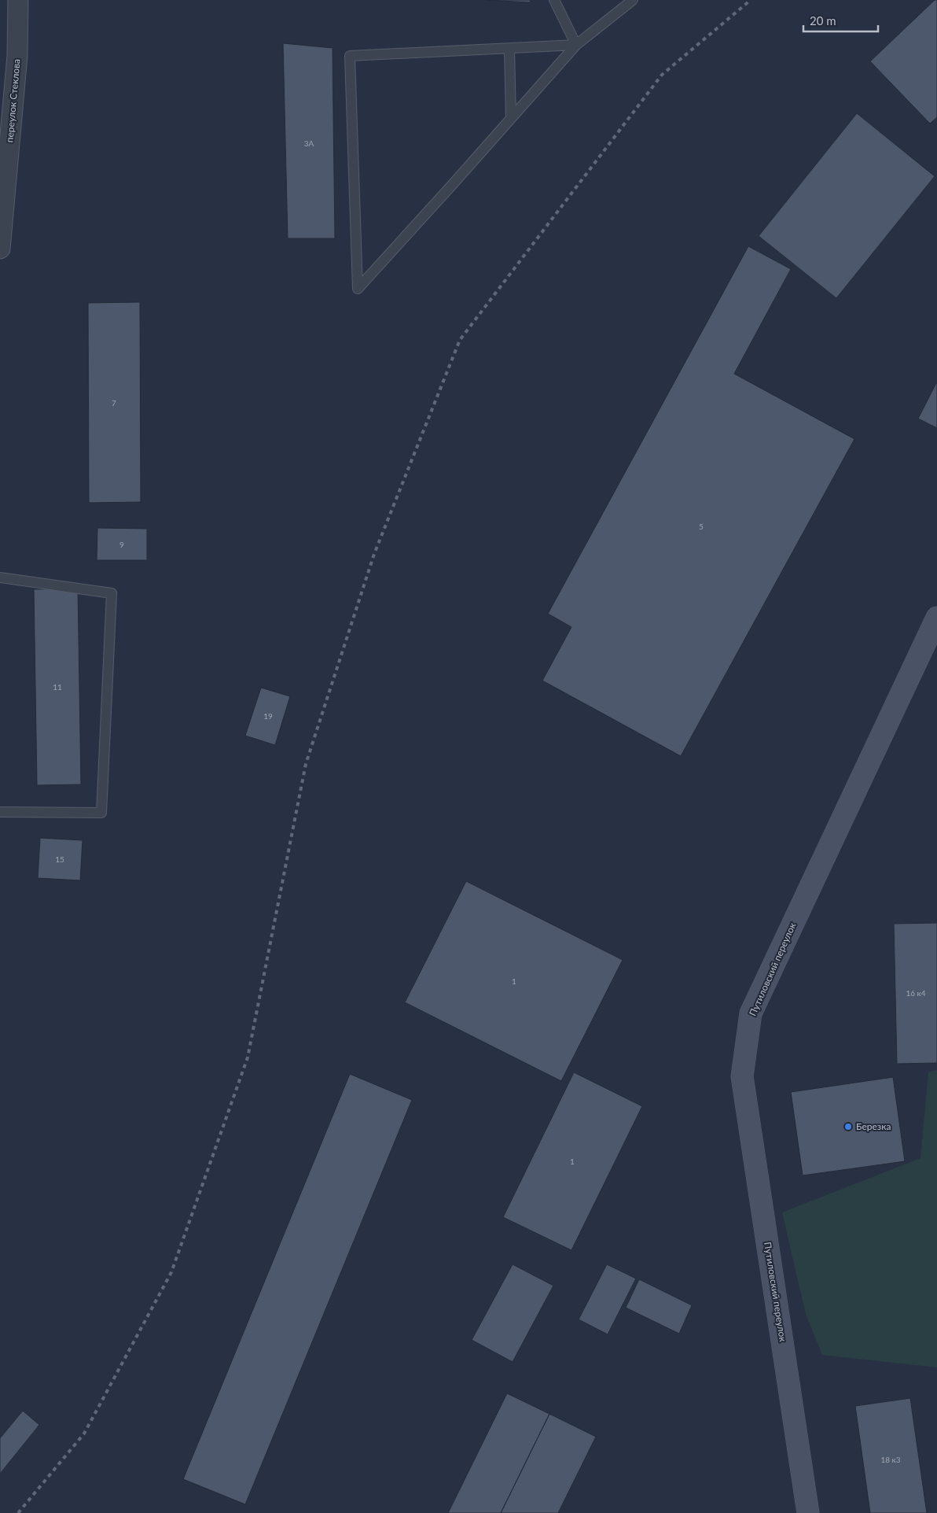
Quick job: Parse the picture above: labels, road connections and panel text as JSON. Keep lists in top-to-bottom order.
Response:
{
  "streets": {
    "main road": ["Путиловский переулок"],
    "street": ["переулок Стеклова"]
  },
  "places": ["Березка"],
  "house_numbers": [
    "3А",
    "7",
    "5",
    "9",
    "11",
    "19",
    "15",
    "1",
    "16 к4",
    "1",
    "18 к3"
  ],
  "scale_bar": "20 m"
}
